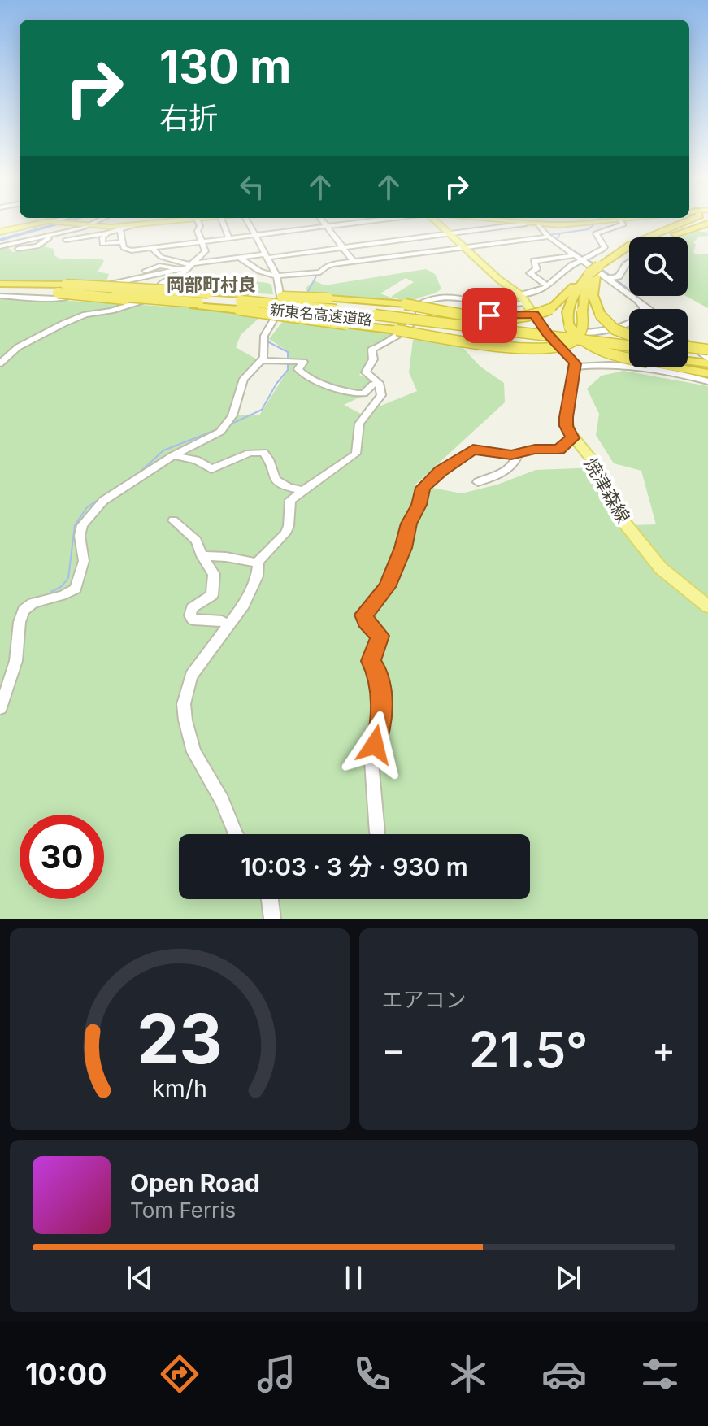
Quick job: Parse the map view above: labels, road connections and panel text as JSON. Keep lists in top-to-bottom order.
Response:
{
  "streets": {
    "highway": ["新東名高速道路"],
    "main road": ["焼津森線"]
  },
  "districts": ["岡部町村良"],
  "page": {
    "turn": ["130 m", "右折"],
    "limit": "30",
    "trip": "10:03 · 3 分 · 930 m",
    "tile": "エアコン",
    "heat": ["−", "21.5°", "+"],
    "song": ["Open Road", "Tom Ferris"],
    "tabs": "10:00",
    "gauge": ["23", "km/h"]
  }
}
